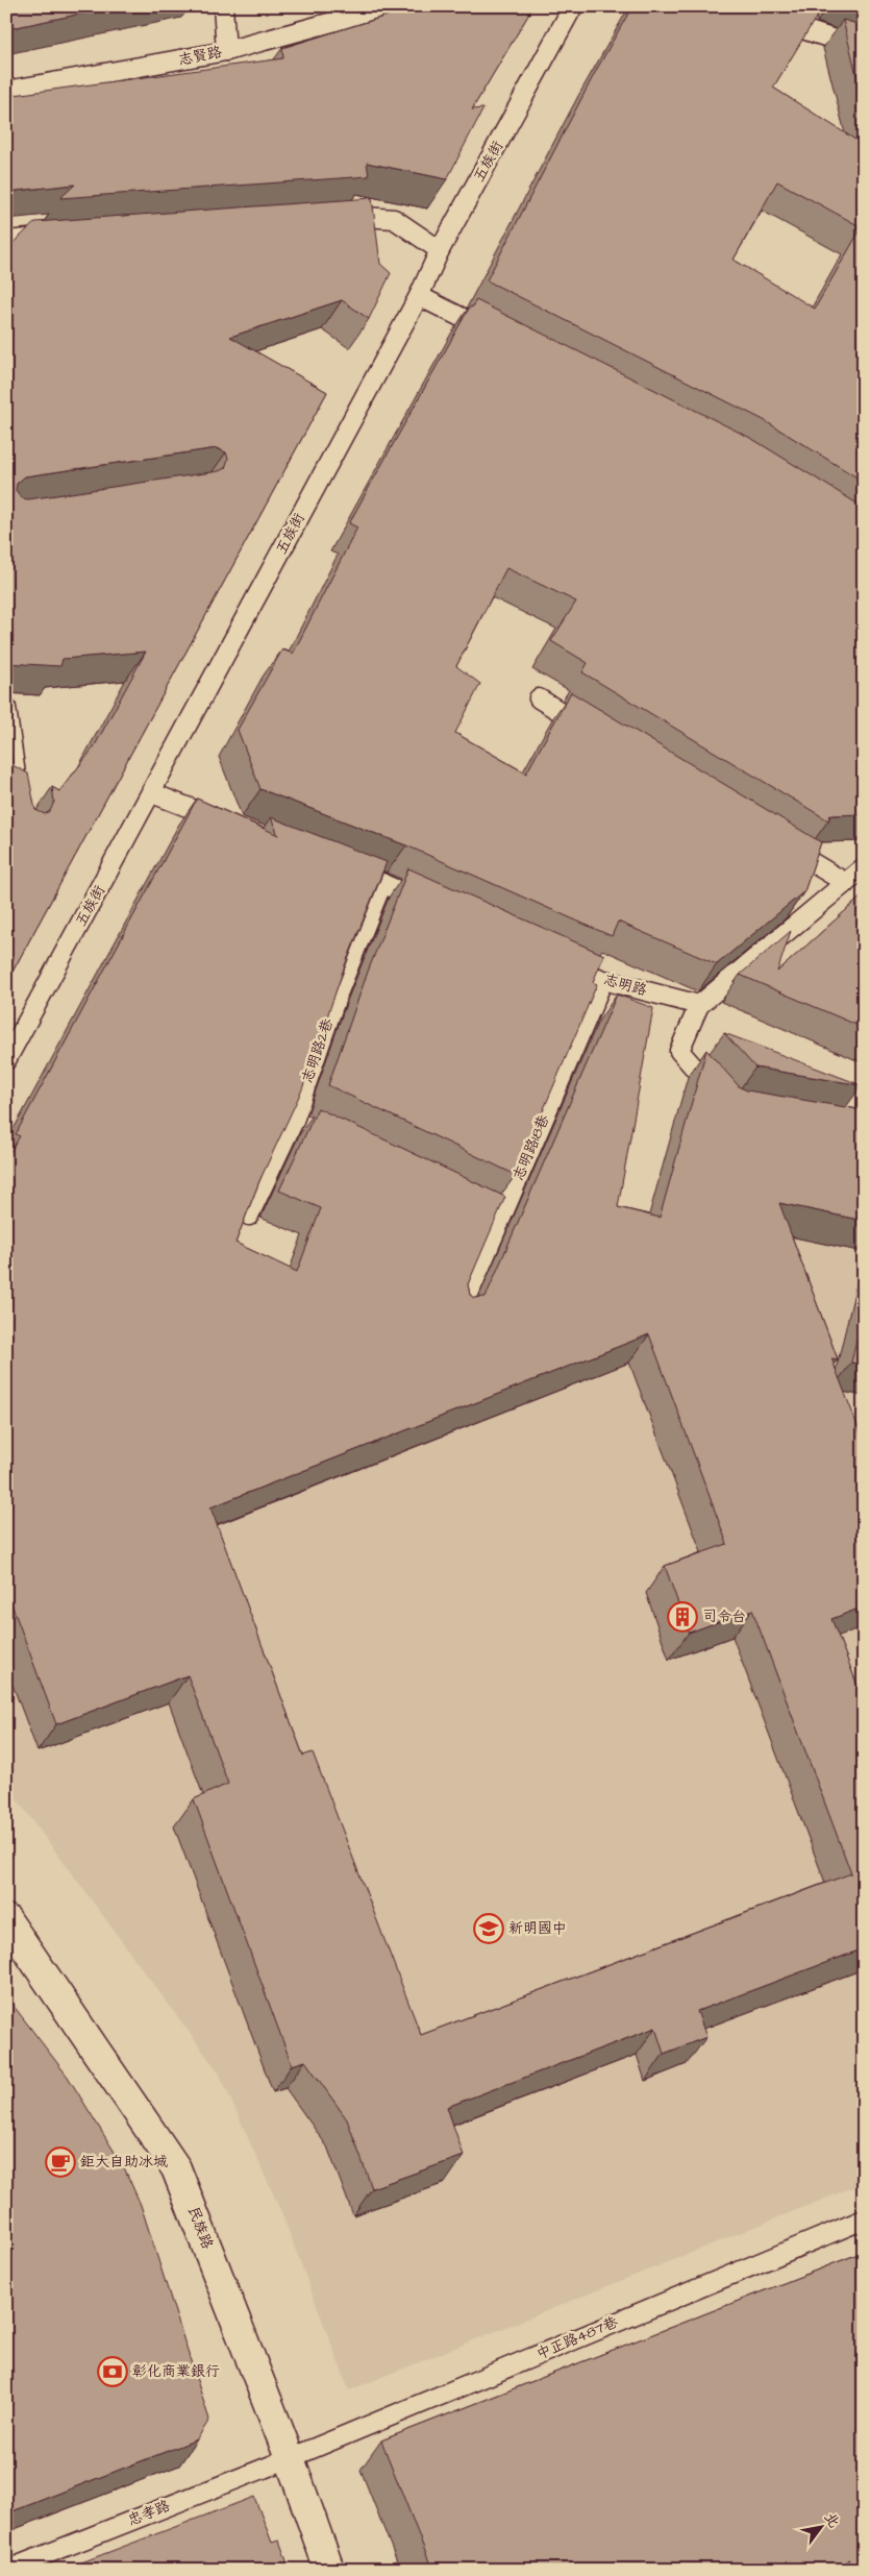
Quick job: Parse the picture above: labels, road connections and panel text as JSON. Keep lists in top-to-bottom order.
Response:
{
  "streets": {
    "main road": ["民族路"],
    "lane": [
      "志賢路",
      "五族街",
      "志明路",
      "志明路2巷",
      "志明路18巷",
      "中正路487巷",
      "忠孝路"
    ]
  },
  "crossings": [
    ["志明路", "志明路18巷"],
    ["民族路", "中正路487巷"],
    ["民族路", "忠孝路"],
    ["中正路487巷", "忠孝路"]
  ],
  "places": {
    "building": ["司令台"],
    "school or university": ["新明國中"],
    "cafe": ["鉅大自助冰城"],
    "bank": ["彰化商業銀行"]
  },
  "north": "top right"
}
